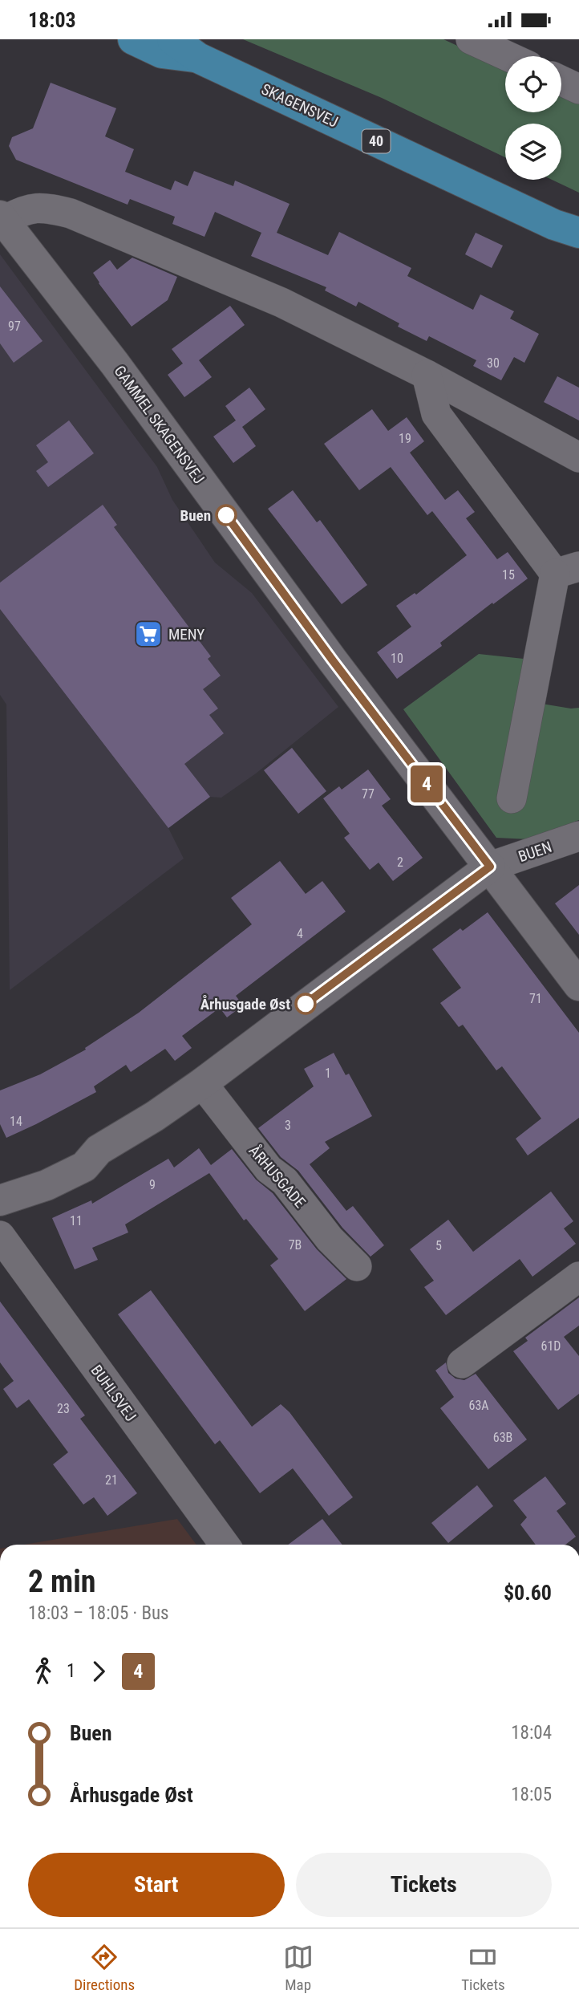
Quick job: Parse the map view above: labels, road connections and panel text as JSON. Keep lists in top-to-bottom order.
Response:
{
  "streets": {
    "main road": ["SKAGENSVEJ", "40"],
    "street": [
      "GAMMEL SKAGENSVEJ",
      "BUEN",
      "ÅRHUSGADE",
      "BUHLSVEJ"
    ]
  },
  "crossings": [
    ["GAMMEL SKAGENSVEJ", "BUEN"]
  ],
  "places": {
    "other": ["Buen", "Århusgade Øst"],
    "supermarket": ["MENY"]
  },
  "lines": ["bus line 4"],
  "house_numbers": [
    "97",
    "30",
    "19",
    "15",
    "10",
    "77",
    "2",
    "4",
    "71",
    "1",
    "14",
    "3",
    "9",
    "11",
    "7B",
    "5",
    "61D",
    "63A",
    "23",
    "63B",
    "21"
  ],
  "page": {
    "status": "18:03",
    "on_map": "4",
    "heading": ["2 min", "18:03 – 18:05 · Bus", "$0.60"],
    "legs": ["1", "4"],
    "list": [
      {
        "name": "Buen",
        "value": "18:04"
      },
      {
        "name": "Århusgade Øst",
        "value": "18:05"
      }
    ],
    "buttons": ["Start", "Tickets"],
    "tabs": ["Directions", "Map", "Tickets"]
  }
}
